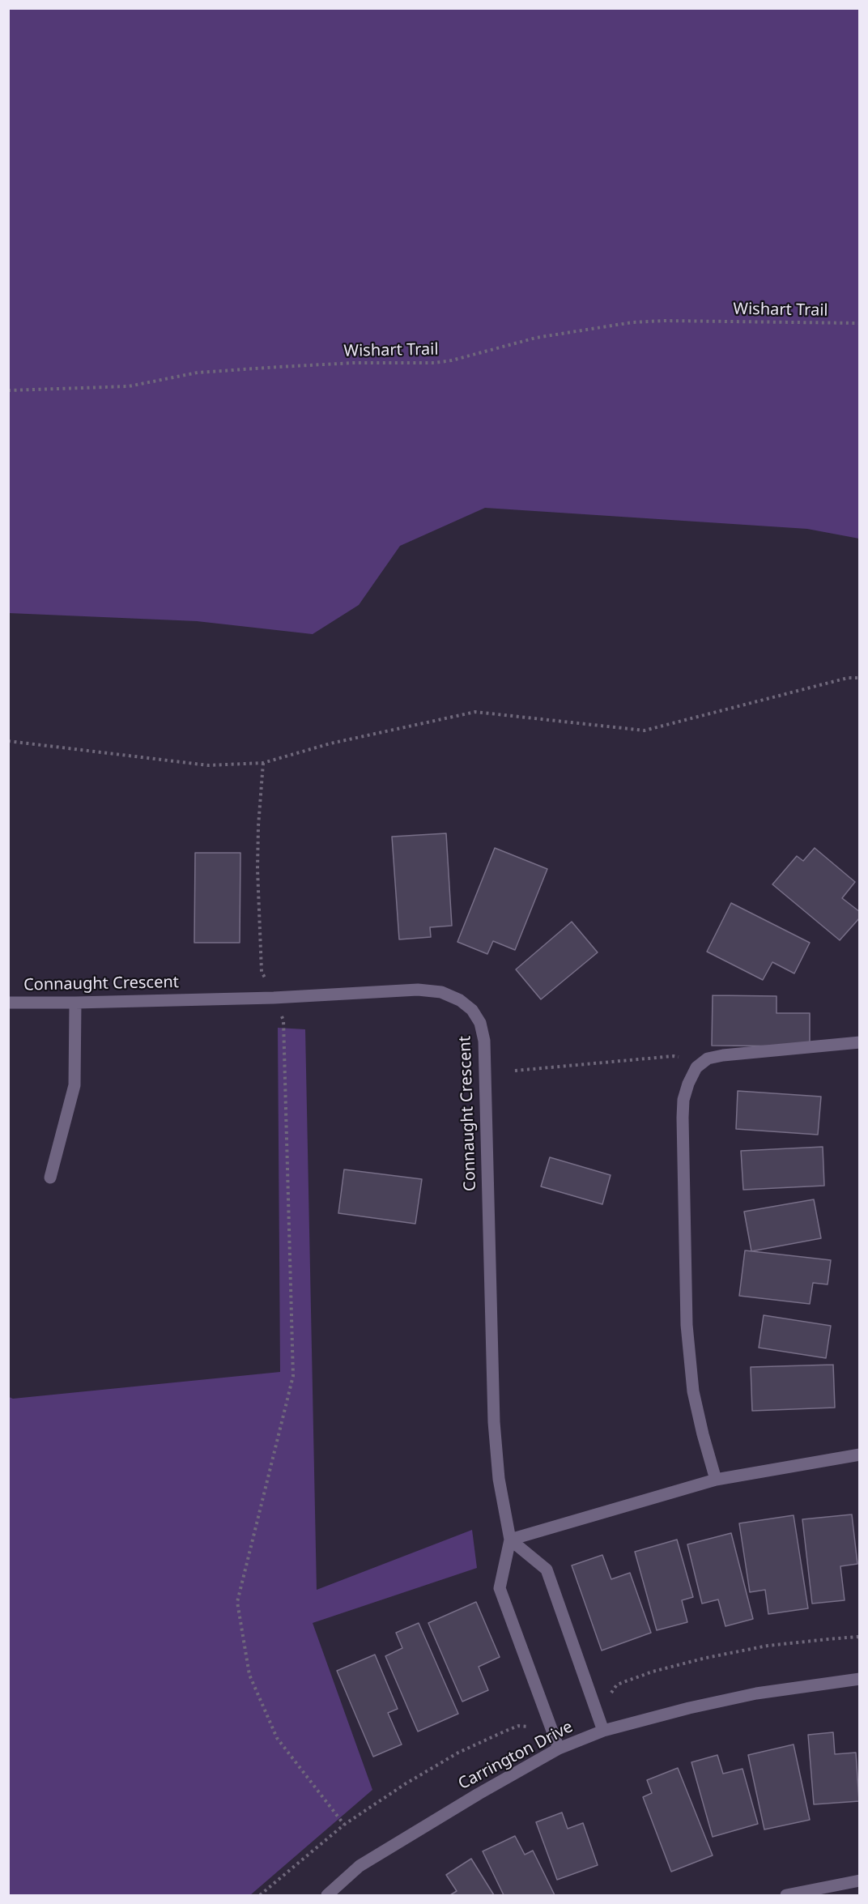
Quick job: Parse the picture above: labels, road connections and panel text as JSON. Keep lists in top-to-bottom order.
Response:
{
  "streets": {
    "street": ["Connaught Crescent", "Carrington Drive"],
    "path": ["Wishart Trail"]
  },
  "crossings": [
    ["Connaught Crescent", "Carrington Drive"]
  ]
}
